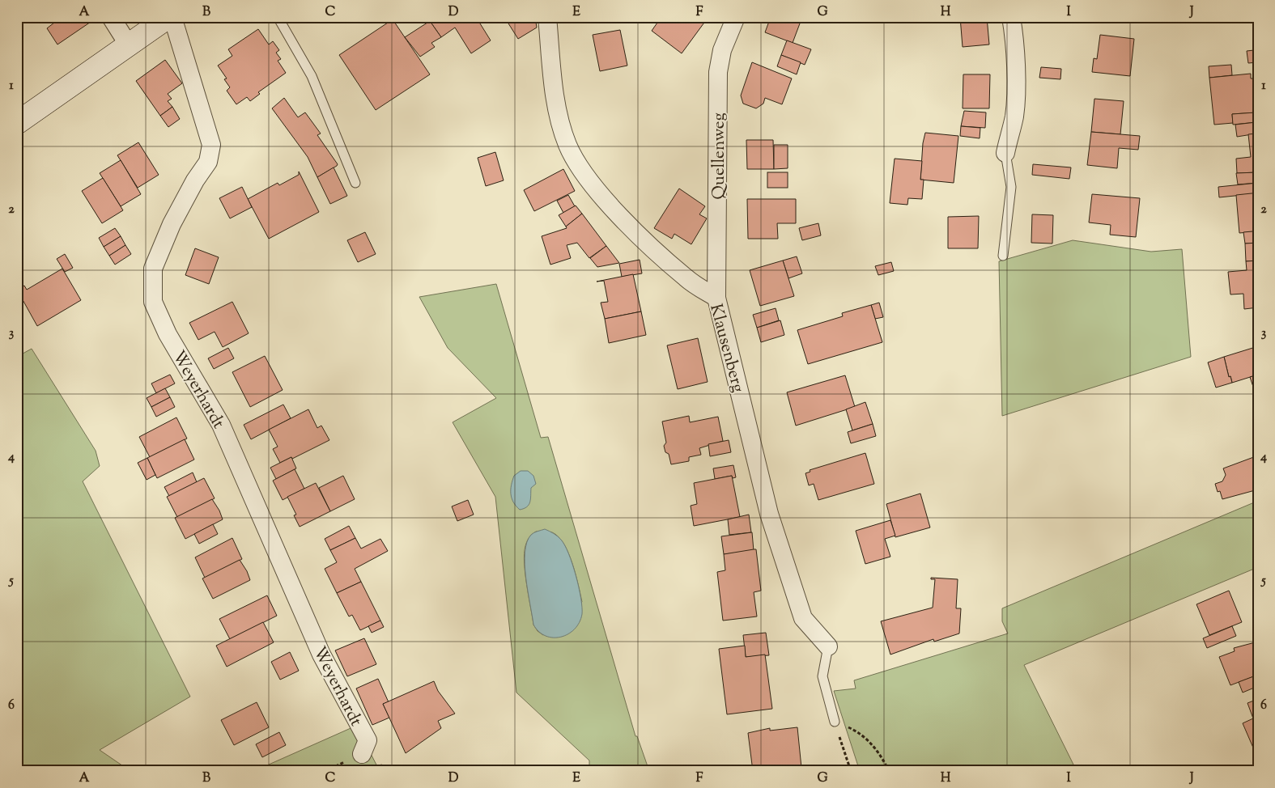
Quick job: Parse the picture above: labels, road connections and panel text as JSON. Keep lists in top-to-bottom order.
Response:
{
  "streets": {
    "street": ["Quellenweg", "Klausenberg", "Weyerhardt"]
  },
  "crossings": [
    ["Quellenweg", "Klausenberg"]
  ],
  "grid": {
    "columns": [
      "A",
      "B",
      "C",
      "D",
      "E",
      "F",
      "G",
      "H",
      "I",
      "J"
    ],
    "rows": [
      "1",
      "2",
      "3",
      "4",
      "5",
      "6"
    ]
  }
}
